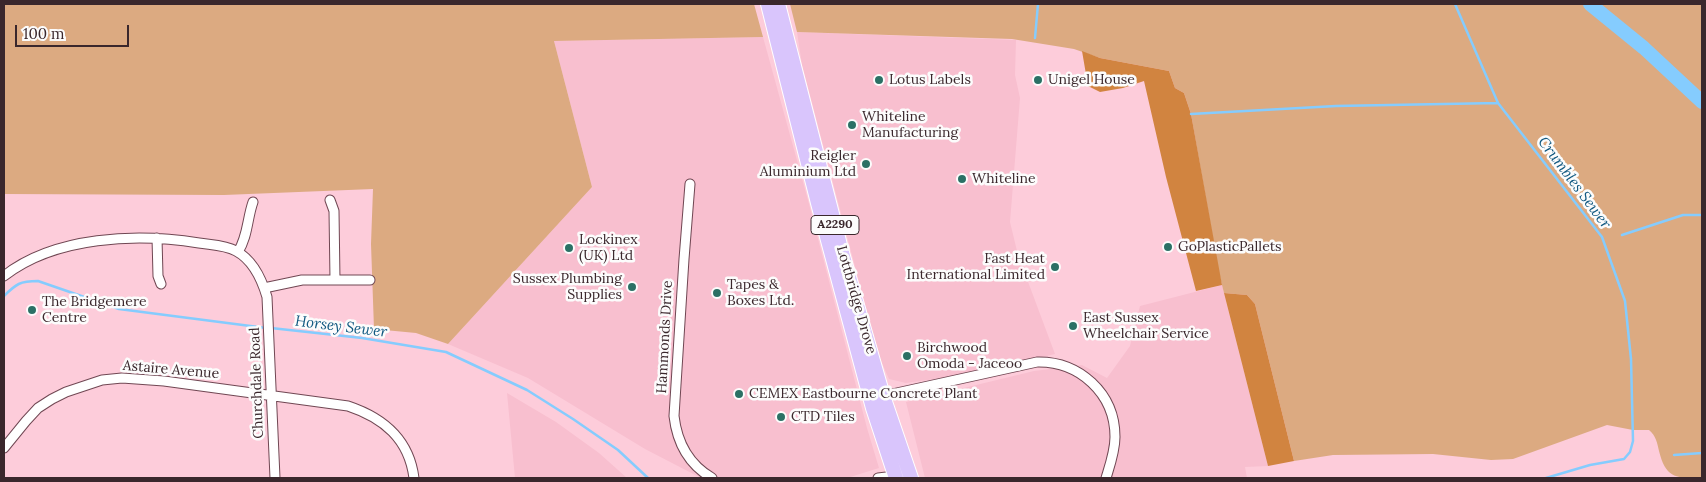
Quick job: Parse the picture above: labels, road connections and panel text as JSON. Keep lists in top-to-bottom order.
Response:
{
  "streets": {
    "main road": ["A2290", "Lottbridge Drove"],
    "street": ["Hammonds Drive", "Astaire Avenue", "Churchdale Road"]
  },
  "crossings": [
    ["Astaire Avenue", "Churchdale Road"]
  ],
  "water": ["Crumbles Sewer", "Horsey Sewer"],
  "places": [
    "Lotus Labels",
    "Unigel House",
    "Whiteline Manufacturing",
    "Reigler Aluminium Ltd",
    "Whiteline",
    "GoPlasticPallets",
    "Lockinex (UK) Ltd",
    "Fast Heat International Limited",
    "Sussex Plumbing Supplies",
    "Tapes & Boxes Ltd.",
    "The Bridgemere Centre",
    "East Sussex Wheelchair Service",
    "Birchwood Omoda - Jaceoo",
    "CEMEX Eastbourne Concrete Plant",
    "CTD Tiles"
  ],
  "scale_bar": "100 m"
}
